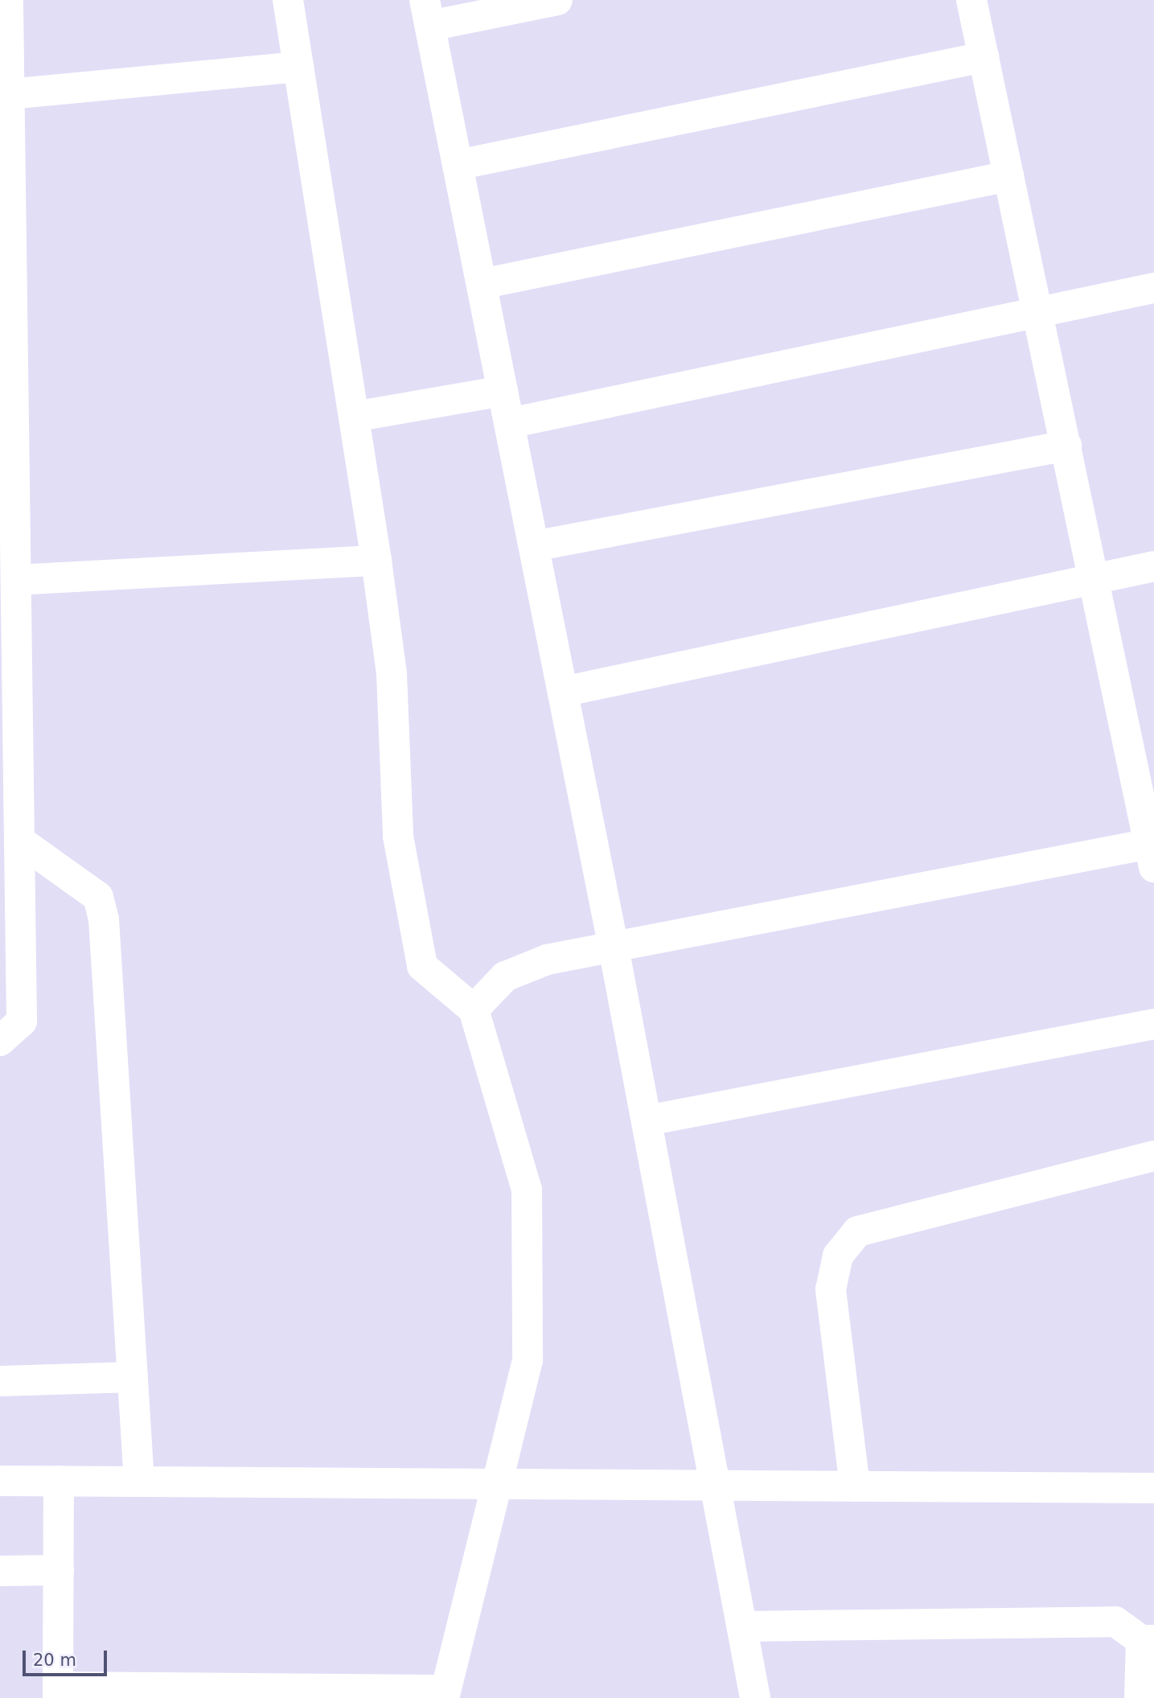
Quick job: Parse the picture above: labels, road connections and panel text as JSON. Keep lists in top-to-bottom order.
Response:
{
  "scale_bar": "20 m"
}
